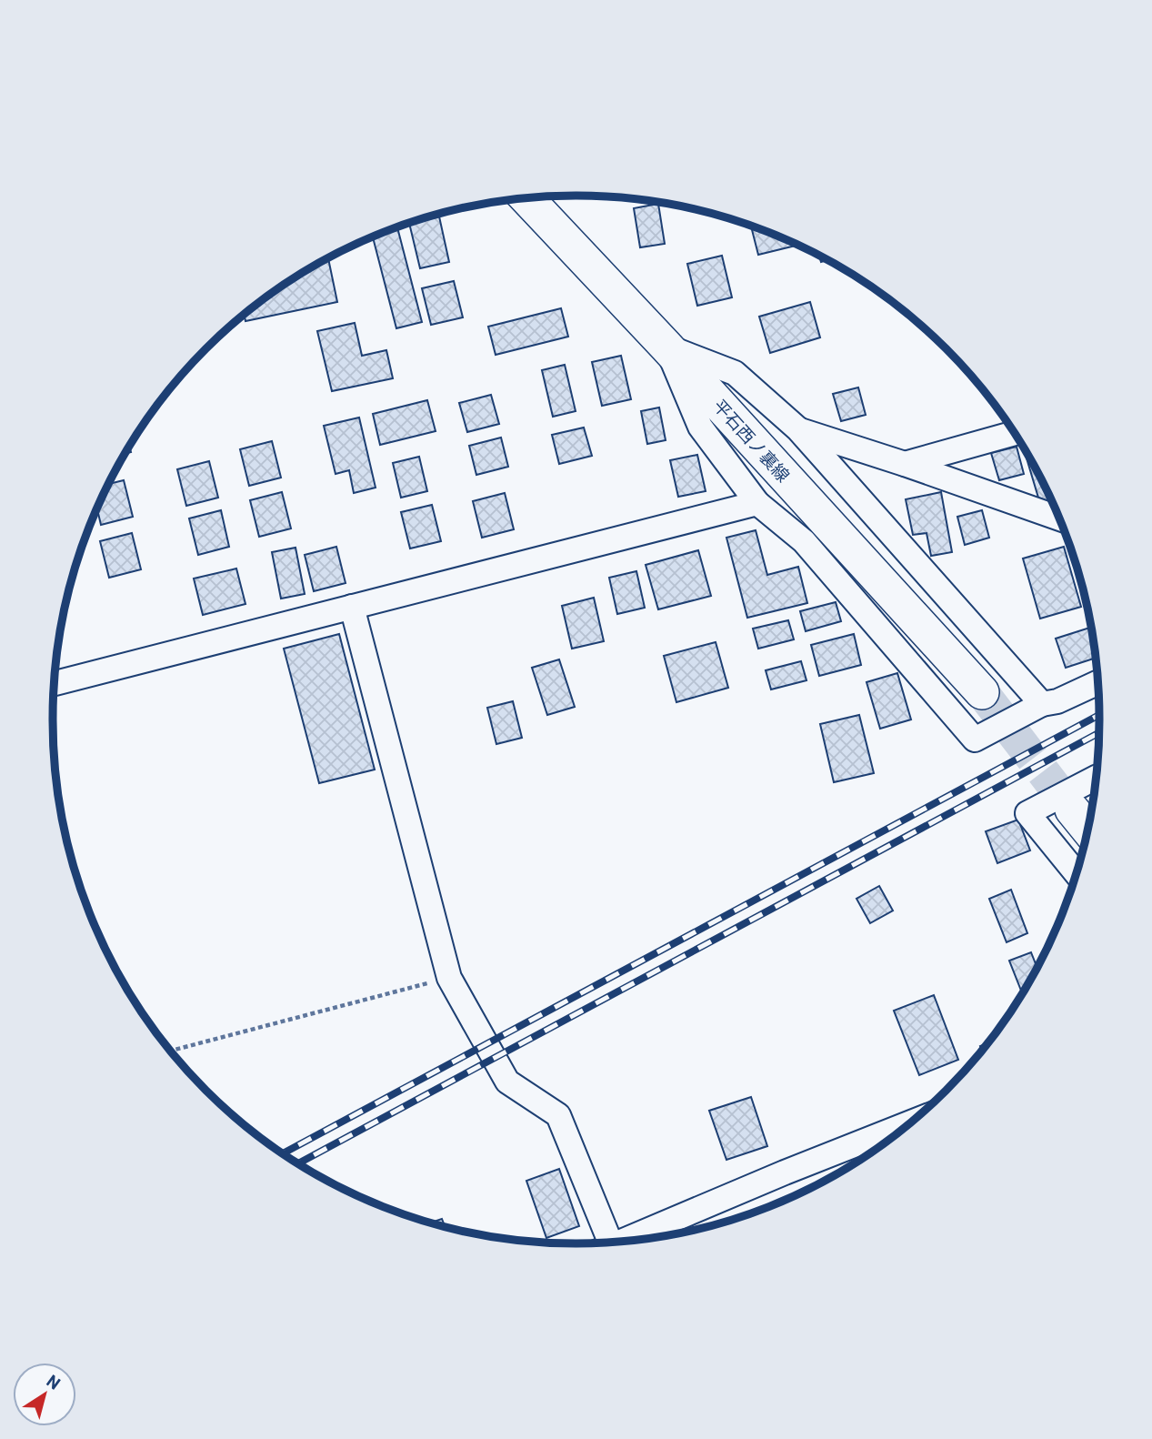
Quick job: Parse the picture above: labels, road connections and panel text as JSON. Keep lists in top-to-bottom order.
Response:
{
  "streets": {
    "main road": ["平石西ノ裏線"]
  },
  "north": "top right"
}
